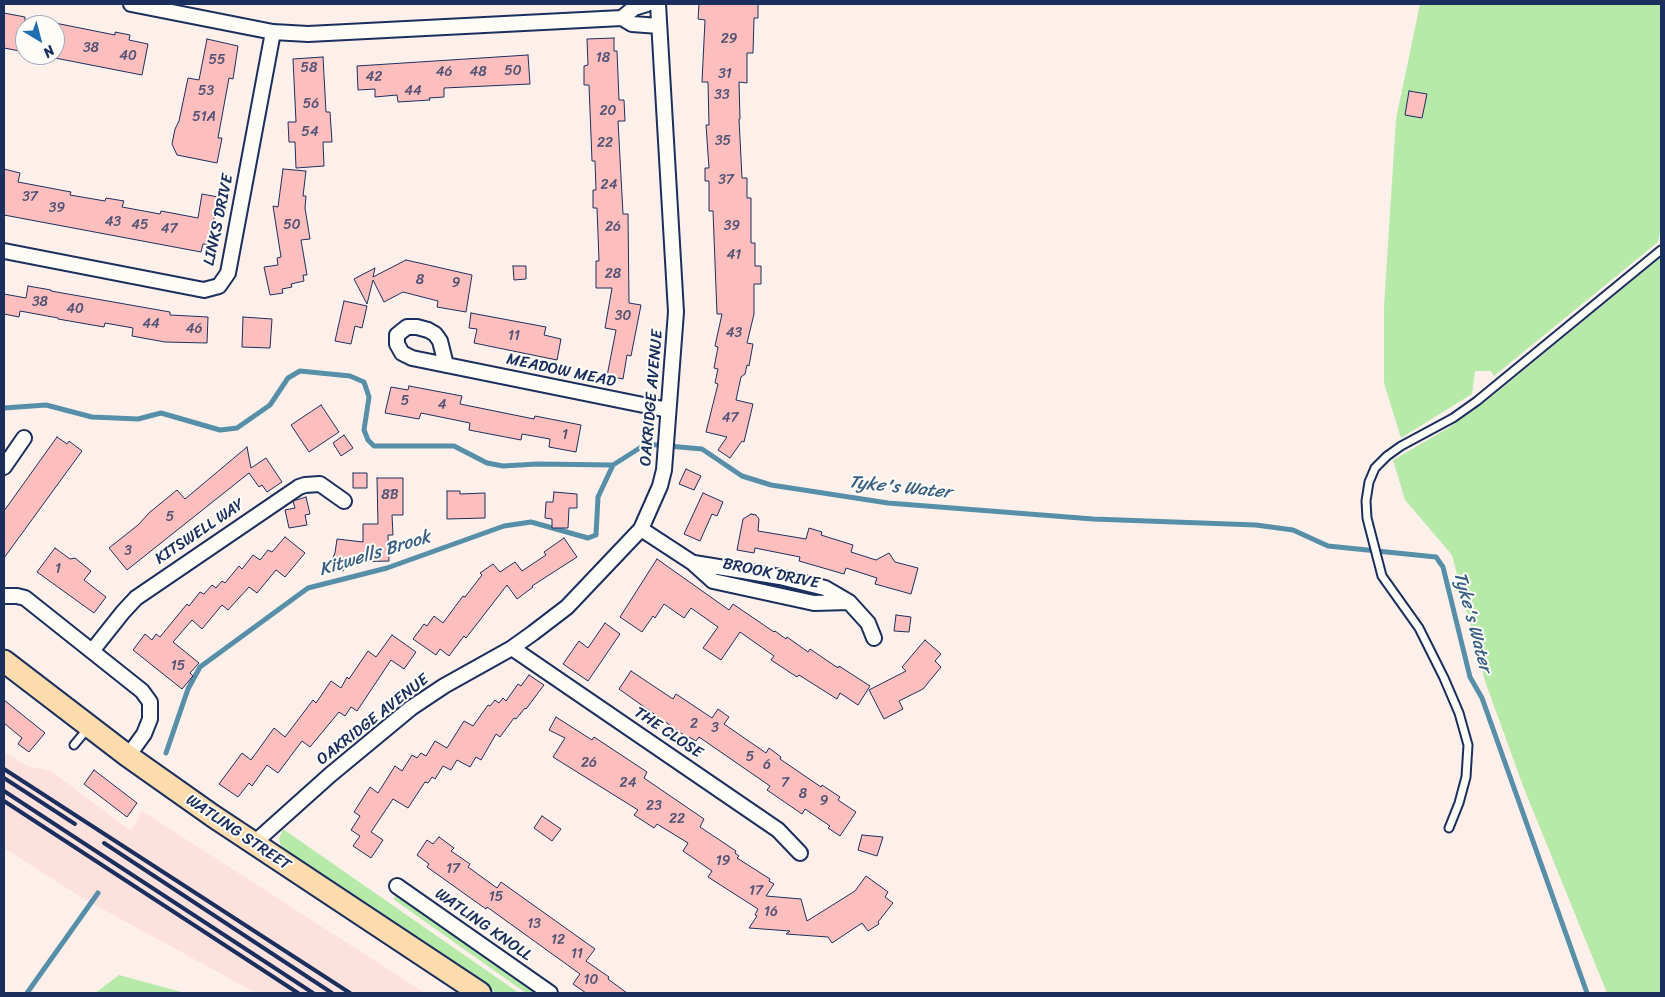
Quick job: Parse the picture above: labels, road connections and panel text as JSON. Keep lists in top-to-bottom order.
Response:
{
  "streets": {
    "main road": ["WATLING STREET"],
    "street": [
      "LINKS DRIVE",
      "MEADOW MEAD",
      "OAKRIDGE AVENUE",
      "KITSWELL WAY",
      "BROOK DRIVE",
      "THE CLOSE",
      "WATLING KNOLL"
    ]
  },
  "crossings": [
    ["MEADOW MEAD", "OAKRIDGE AVENUE"],
    ["OAKRIDGE AVENUE", "BROOK DRIVE"],
    ["OAKRIDGE AVENUE", "THE CLOSE"],
    ["OAKRIDGE AVENUE", "WATLING STREET"]
  ],
  "water": ["Tyke's Water", "Kitwells Brook"],
  "house_numbers": [
    "29",
    "38",
    "40",
    "18",
    "55",
    "58",
    "50",
    "46",
    "48",
    "31",
    "42",
    "53",
    "44",
    "33",
    "56",
    "20",
    "51A",
    "54",
    "35",
    "22",
    "37",
    "24",
    "37",
    "39",
    "43",
    "45",
    "50",
    "39",
    "26",
    "47",
    "41",
    "28",
    "8",
    "9",
    "38",
    "40",
    "30",
    "44",
    "46",
    "43",
    "11",
    "5",
    "4",
    "47",
    "1",
    "8B",
    "5",
    "3",
    "1",
    "15",
    "2",
    "3",
    "5",
    "26",
    "6",
    "24",
    "7",
    "8",
    "9",
    "23",
    "22",
    "19",
    "17",
    "17",
    "15",
    "16",
    "13",
    "12",
    "11",
    "10"
  ],
  "north": "bottom right"
}
